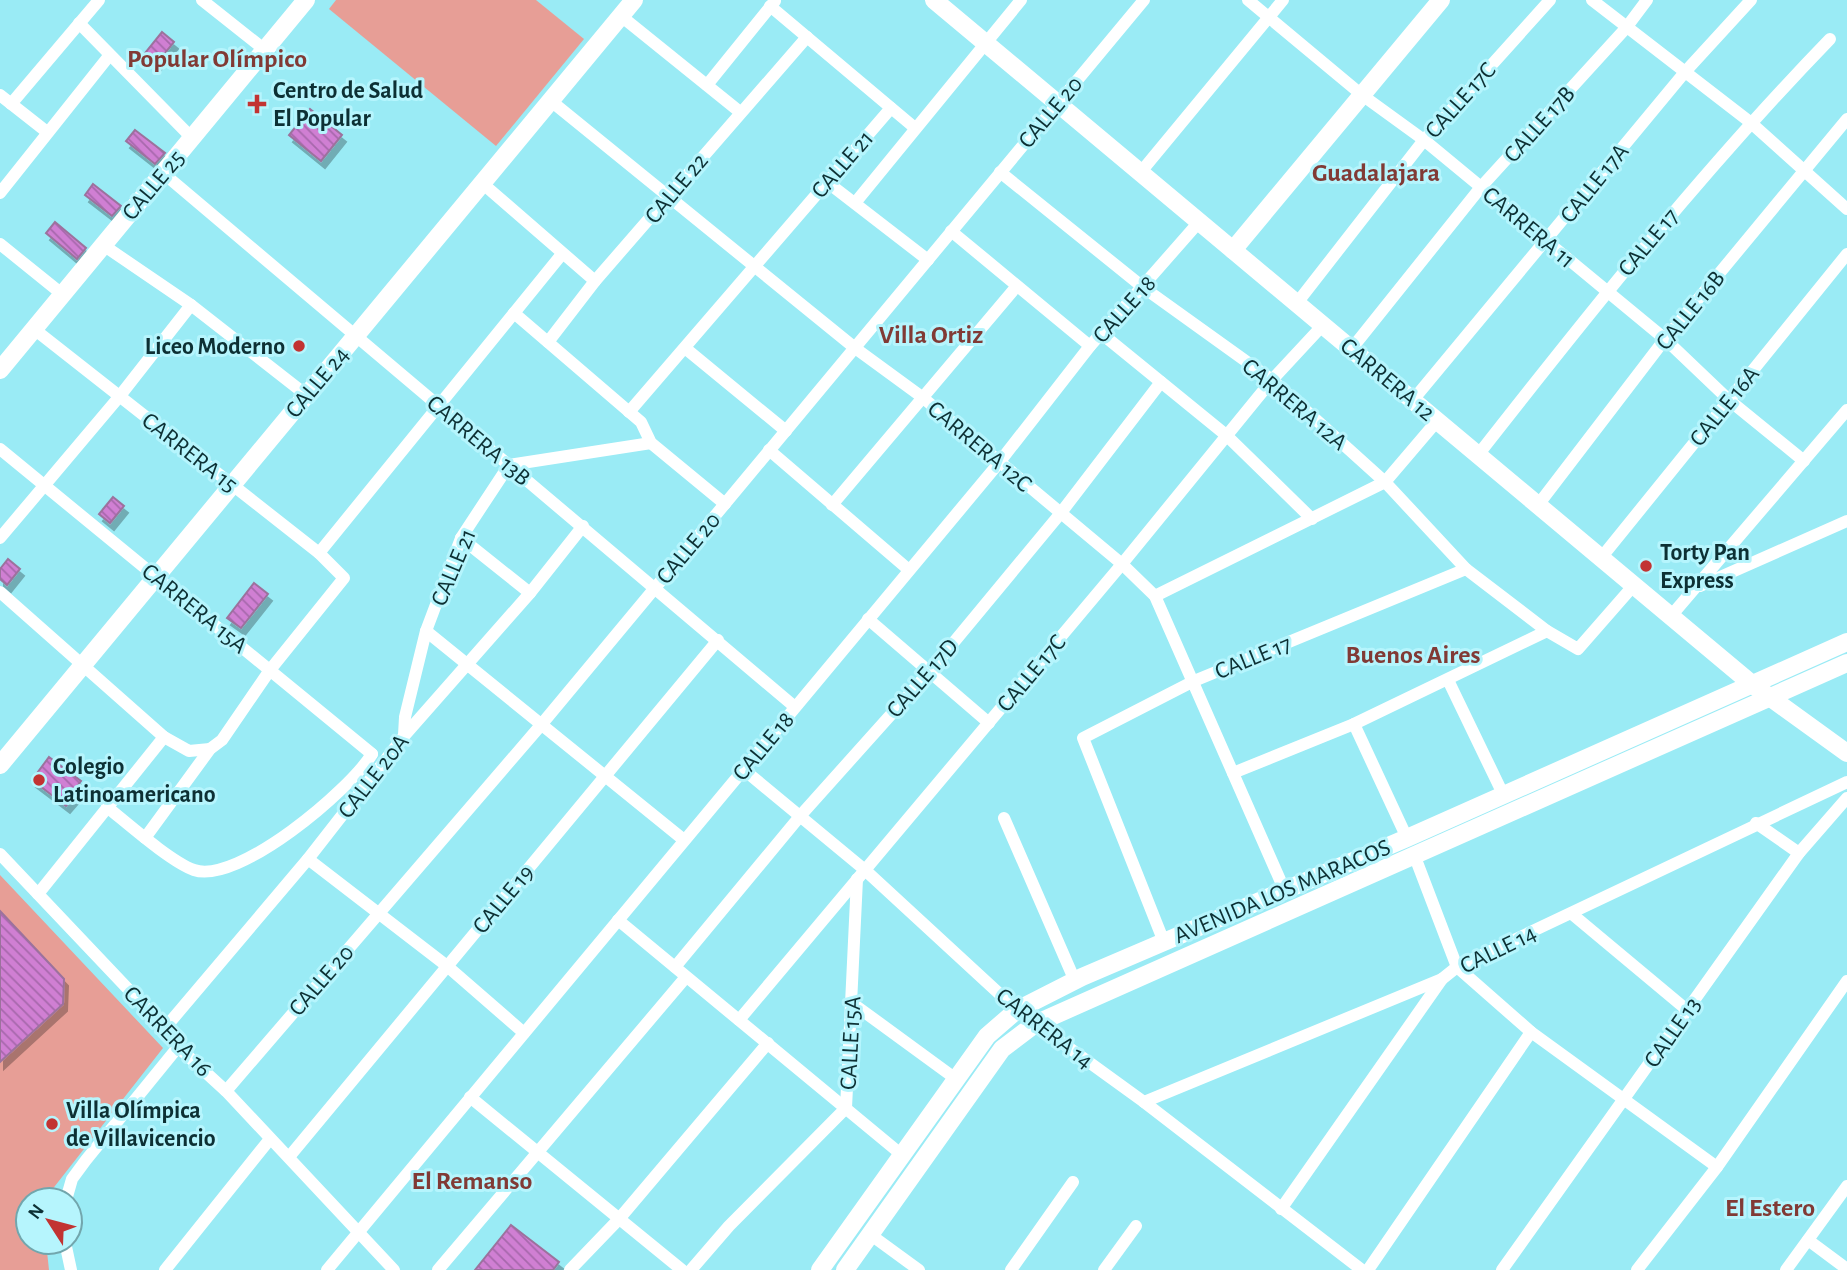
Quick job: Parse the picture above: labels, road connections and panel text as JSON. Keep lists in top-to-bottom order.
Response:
{
  "streets": {
    "street": [
      "CALLE 17C",
      "CALLE 20",
      "CALLE 17B",
      "CALLE 21",
      "CALLE 17A",
      "CALLE 25",
      "CALLE 22",
      "CARRERA 11",
      "CALLE 17",
      "CALLE 18",
      "CALLE 16B",
      "CARRERA 12",
      "CALLE 24",
      "CARRERA 12A",
      "CALLE 16A",
      "CARRERA 13B",
      "CARRERA 12C",
      "CARRERA 15",
      "CARRERA 15A",
      "CALLE 17D",
      "CALLE 20A",
      "AVENIDA LOS MARACOS",
      "CALLE 19",
      "CALLE 14",
      "CARRERA 14",
      "CARRERA 16",
      "CALLE 13",
      "CALLE 15A"
    ]
  },
  "crossings": [
    ["CALLE 17C", "CARRERA 11"],
    ["CALLE 17C", "CARRERA 12"],
    ["CALLE 17C", "CARRERA 12A"],
    ["CALLE 17C", "CARRERA 12C"],
    ["CALLE 17C", "CARRERA 14"],
    ["CALLE 17C", "CALLE 15A"],
    ["CALLE 20", "CARRERA 12"],
    ["CALLE 20", "CARRERA 12A"],
    ["CALLE 20", "CARRERA 13B"],
    ["CALLE 20", "CARRERA 12C"],
    ["CALLE 20", "CARRERA 16"],
    ["CALLE 17B", "CARRERA 11"],
    ["CALLE 17B", "CARRERA 12"],
    ["CALLE 21", "CARRERA 13B"],
    ["CALLE 21", "CARRERA 12C"],
    ["CALLE 21", "CALLE 20A"],
    ["CALLE 17A", "CARRERA 11"],
    ["CALLE 17A", "CARRERA 12"],
    ["CALLE 25", "CARRERA 13B"],
    ["CALLE 25", "CARRERA 15"],
    ["CALLE 22", "CARRERA 12C"],
    ["CARRERA 11", "CALLE 17"],
    ["CARRERA 11", "CALLE 16B"],
    ["CARRERA 11", "CALLE 16A"],
    ["CALLE 17", "CARRERA 12"],
    ["CALLE 17", "CARRERA 12A"],
    ["CALLE 17", "CARRERA 12C"],
    ["CALLE 17", "AVENIDA LOS MARACOS"],
    ["CALLE 18", "CARRERA 12"],
    ["CALLE 18", "CARRERA 12A"],
    ["CALLE 18", "CARRERA 13B"],
    ["CALLE 18", "CARRERA 12C"],
    ["CALLE 18", "CARRERA 14"],
    ["CALLE 18", "CARRERA 16"],
    ["CALLE 16B", "CARRERA 12"],
    ["CARRERA 12", "CARRERA 12A"],
    ["CARRERA 12", "CALLE 16A"],
    ["CARRERA 12", "AVENIDA LOS MARACOS"],
    ["CALLE 24", "CARRERA 13B"],
    ["CALLE 24", "CARRERA 12C"],
    ["CALLE 24", "CARRERA 15"],
    ["CALLE 24", "CARRERA 15A"],
    ["CARRERA 13B", "CALLE 20A"],
    ["CARRERA 13B", "CALLE 19"],
    ["CARRERA 12C", "CALLE 17D"],
    ["CARRERA 12C", "AVENIDA LOS MARACOS"],
    ["CARRERA 15", "CARRERA 15A"],
    ["CALLE 17D", "CARRERA 14"],
    ["CALLE 20A", "CARRERA 16"],
    ["AVENIDA LOS MARACOS", "CARRERA 14"],
    ["CALLE 19", "CARRERA 16"],
    ["CALLE 14", "CARRERA 14"],
    ["CARRERA 14", "CALLE 15A"]
  ],
  "districts": [
    "Popular Olímpico",
    "Guadalajara",
    "Villa Ortiz",
    "Buenos Aires",
    "El Remanso",
    "El Estero"
  ],
  "places": {
    "health": ["Centro de Salud El Popular"],
    "other": [
      "Liceo Moderno",
      "Torty Pan Express",
      "Colegio Latinoamericano",
      "Villa Olímpica de Villavicencio"
    ]
  },
  "north": "top left"
}
